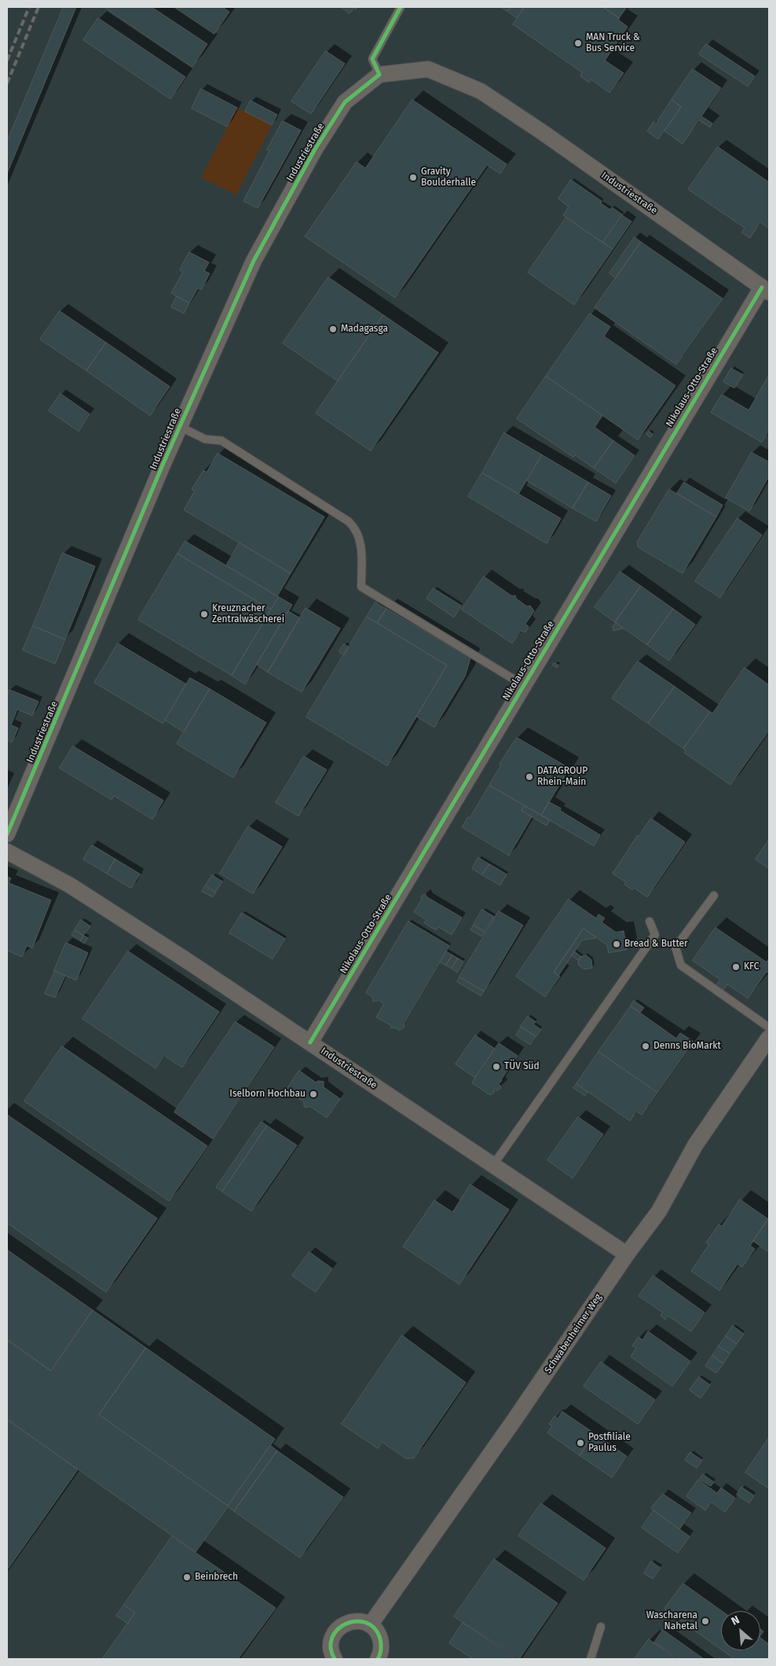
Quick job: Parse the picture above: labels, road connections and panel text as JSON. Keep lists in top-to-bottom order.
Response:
{
  "streets": {
    "street": ["Industriestraße", "Nikolaus-Otto-Straße", "Schwabenheimer Weg"]
  },
  "crossings": [
    ["Industriestraße", "Nikolaus-Otto-Straße"],
    ["Industriestraße", "Schwabenheimer Weg"]
  ],
  "places": [
    "MAN Truck & Bus Service",
    "Gravity Boulderhalle",
    "Madagasga",
    "Kreuznacher Zentralwäscherei",
    "DATAGROUP Rhein-Main",
    "Bread & Butter",
    "KFC",
    "Denns BioMarkt",
    "TÜV Süd",
    "Iselborn Hochbau",
    "Postfiliale Paulus",
    "Beinbrech",
    "Wascharena Nahetal"
  ],
  "north": "top left"
}
